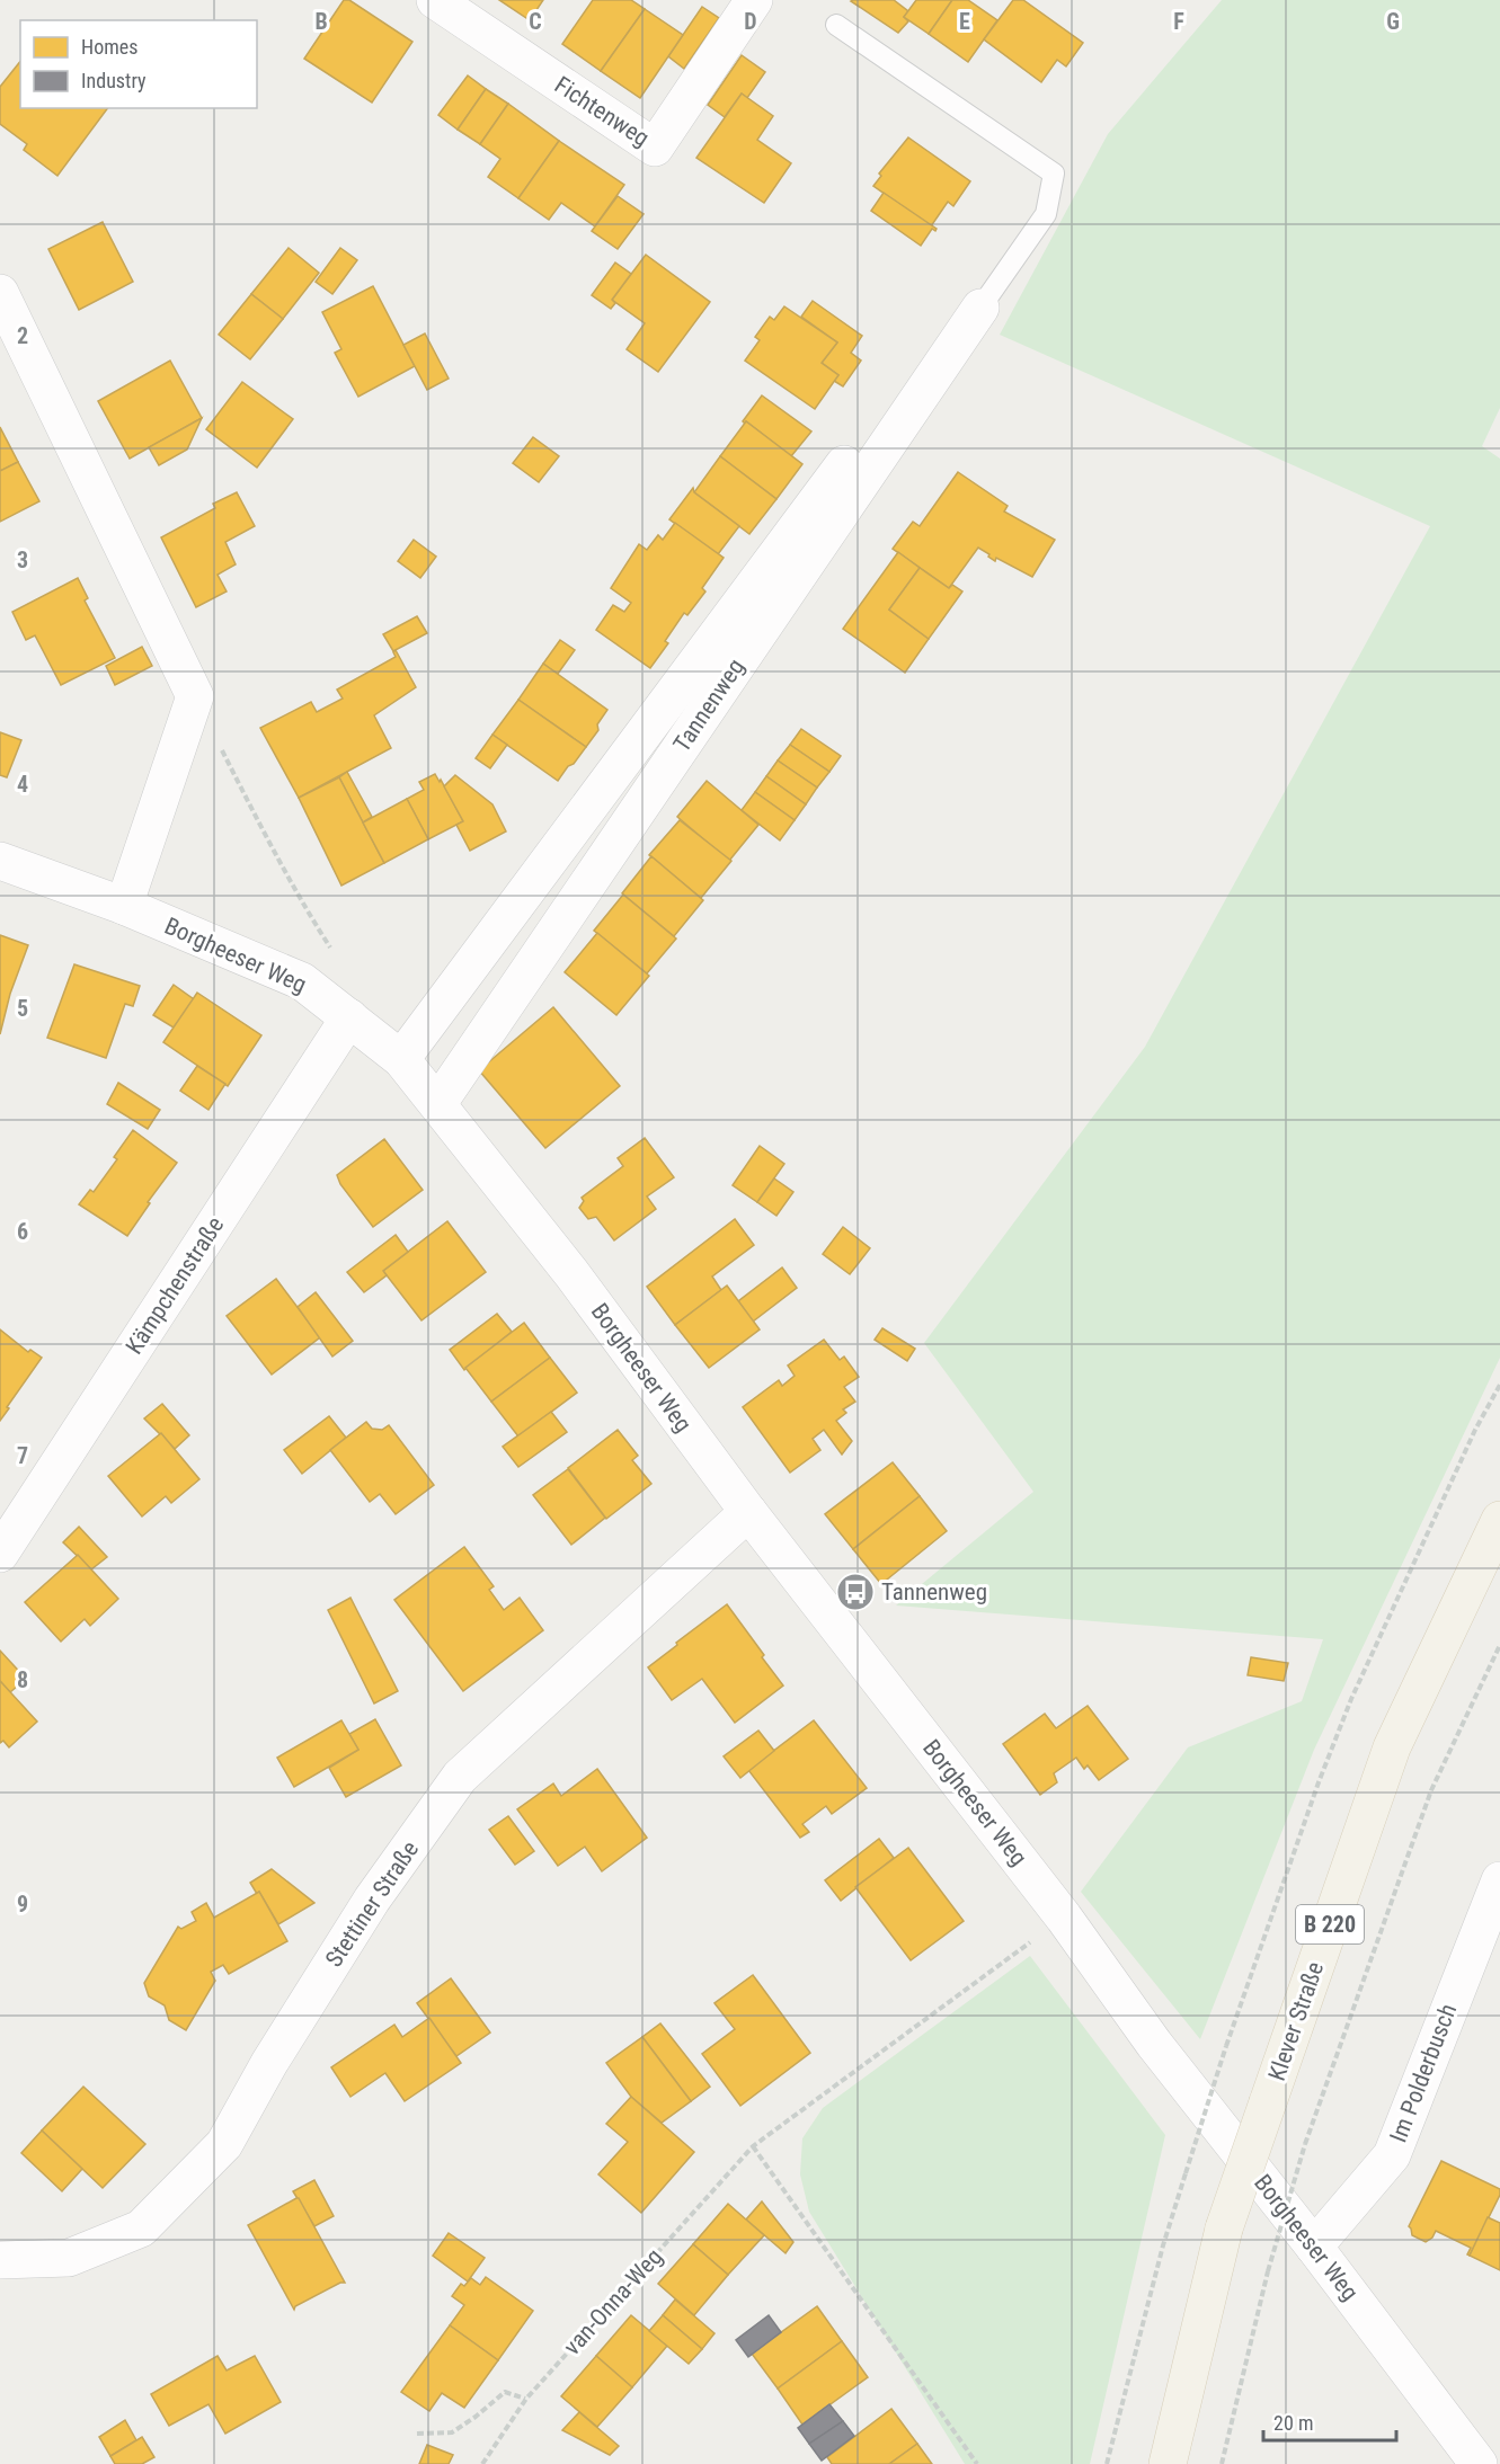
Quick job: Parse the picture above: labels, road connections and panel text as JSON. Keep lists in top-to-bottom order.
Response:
{
  "streets": {
    "main road": ["B 220", "Klever Straße"],
    "street": [
      "Fichtenweg",
      "Tannenweg",
      "Borgheeser Weg",
      "Kämpchenstraße",
      "Stettiner Straße",
      "Im Polderbusch"
    ],
    "path": ["van-Onna-Weg"]
  },
  "crossings": [
    ["Tannenweg", "Borgheeser Weg"],
    ["Borgheeser Weg", "Kämpchenstraße"],
    ["Borgheeser Weg", "Stettiner Straße"],
    ["Borgheeser Weg", "Im Polderbusch"],
    ["Borgheeser Weg", "van-Onna-Weg"]
  ],
  "places": {
    "bus stop": ["Tannenweg"]
  },
  "legend": ["Homes", "Industry"],
  "scale_bar": "20 m",
  "grid": {
    "columns": [
      "B",
      "C",
      "D",
      "E",
      "F",
      "G"
    ],
    "rows": [
      "2",
      "3",
      "4",
      "5",
      "6",
      "7",
      "8",
      "9"
    ]
  }
}
